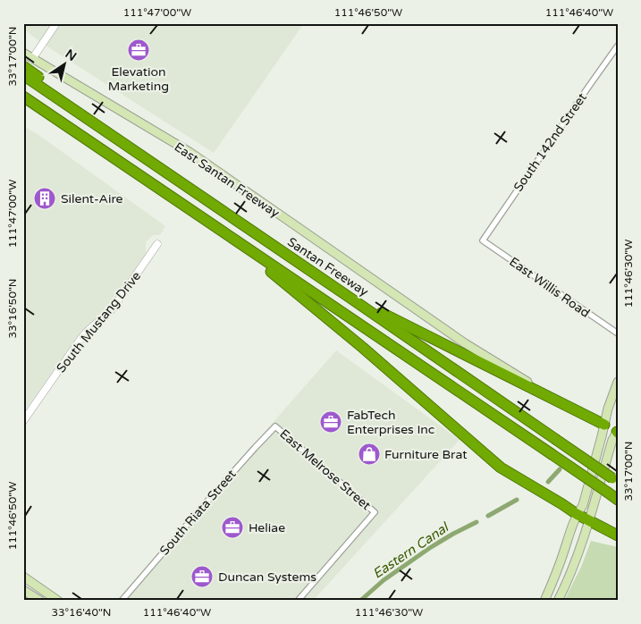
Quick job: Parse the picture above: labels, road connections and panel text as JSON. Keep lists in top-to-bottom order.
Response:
{
  "streets": {
    "highway": ["Santan Freeway"],
    "main road": ["East Santan Freeway"],
    "street": [
      "South 142nd Street",
      "East Willis Road",
      "South Mustang Drive",
      "East Melrose Street",
      "South Riata Street"
    ]
  },
  "crossings": [
    ["South 142nd Street", "East Willis Road"],
    ["East Melrose Street", "South Riata Street"]
  ],
  "water": ["Eastern Canal"],
  "places": {
    "office": [
      "Elevation Marketing",
      "FabTech Enterprises Inc",
      "Heliae",
      "Duncan Systems"
    ],
    "building": ["Silent-Aire"],
    "shop": ["Furniture Brat"]
  },
  "north": "top right",
  "coordinates": [
    "111°47'00\"W",
    "111°46'50\"W",
    "111°46'40\"W",
    "33°17'00\"N",
    "111°46'30\"W",
    "33°16'50\"N",
    "33°16'40\"N"
  ]
}
